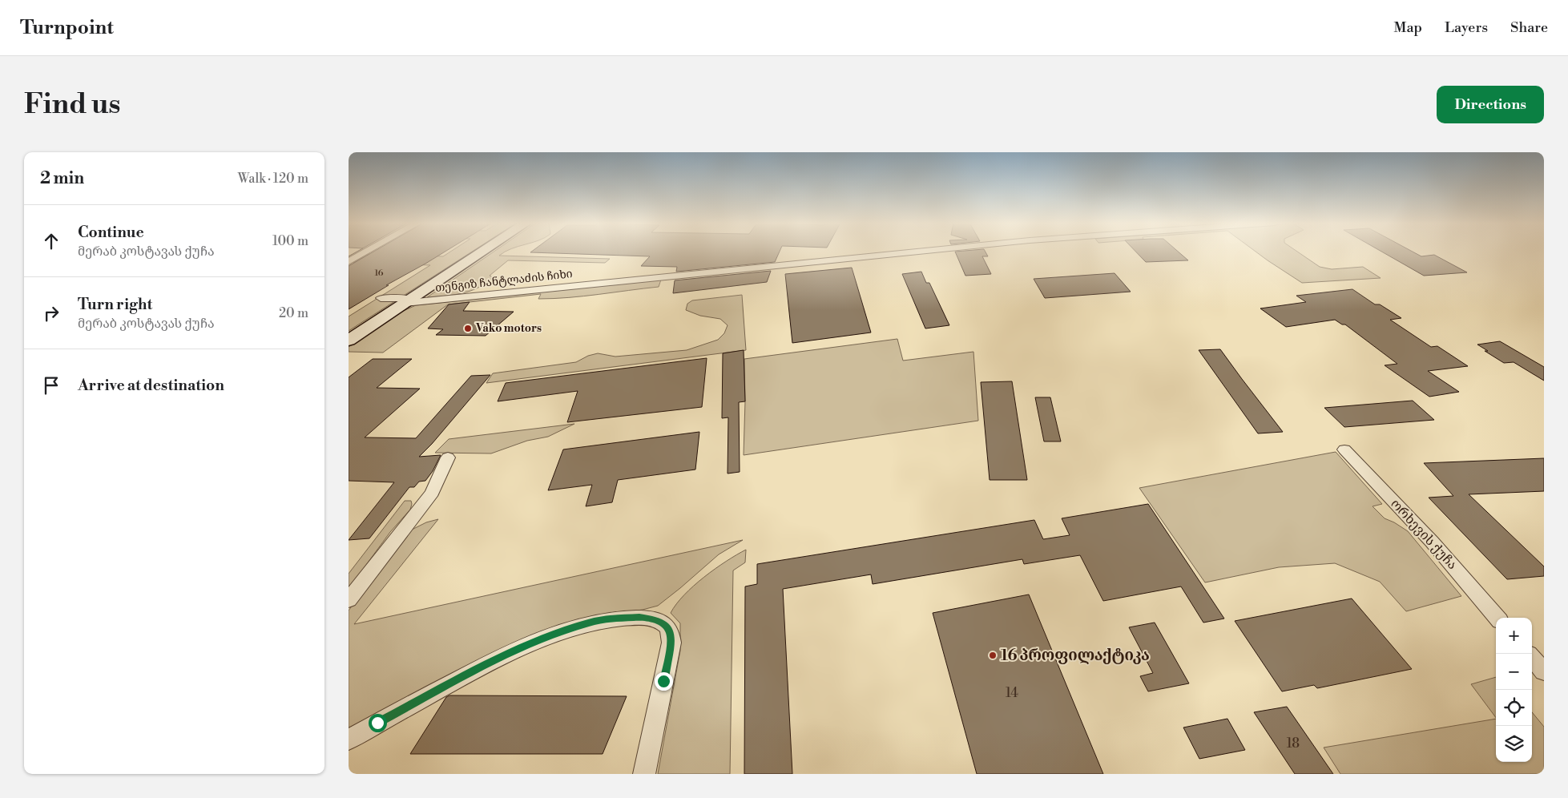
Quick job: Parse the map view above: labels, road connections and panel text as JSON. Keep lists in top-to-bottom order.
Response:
{
  "streets": {
    "street": ["თენგიზ ჩანტლაძის ჩიხი", "ორხევის ქუჩა"]
  },
  "places": ["Vako motors", "16 პროფილაქტიკა"],
  "house_numbers": ["16", "14", "18"],
  "page": {
    "header": "Turnpoint",
    "nav": ["Map", "Layers", "Share"],
    "buttons": "Directions",
    "title": "Find us",
    "heading": ["2 min", "Walk · 120 m"],
    "list": [
      ["Continue", "მერაბ კოსტავას ქუჩა", "100 m"],
      ["Turn right", "მერაბ კოსტავას ქუჩა", "20 m"],
      "Arrive at destination"
    ],
    "map_buttons": ["+", "−"]
  }
}
